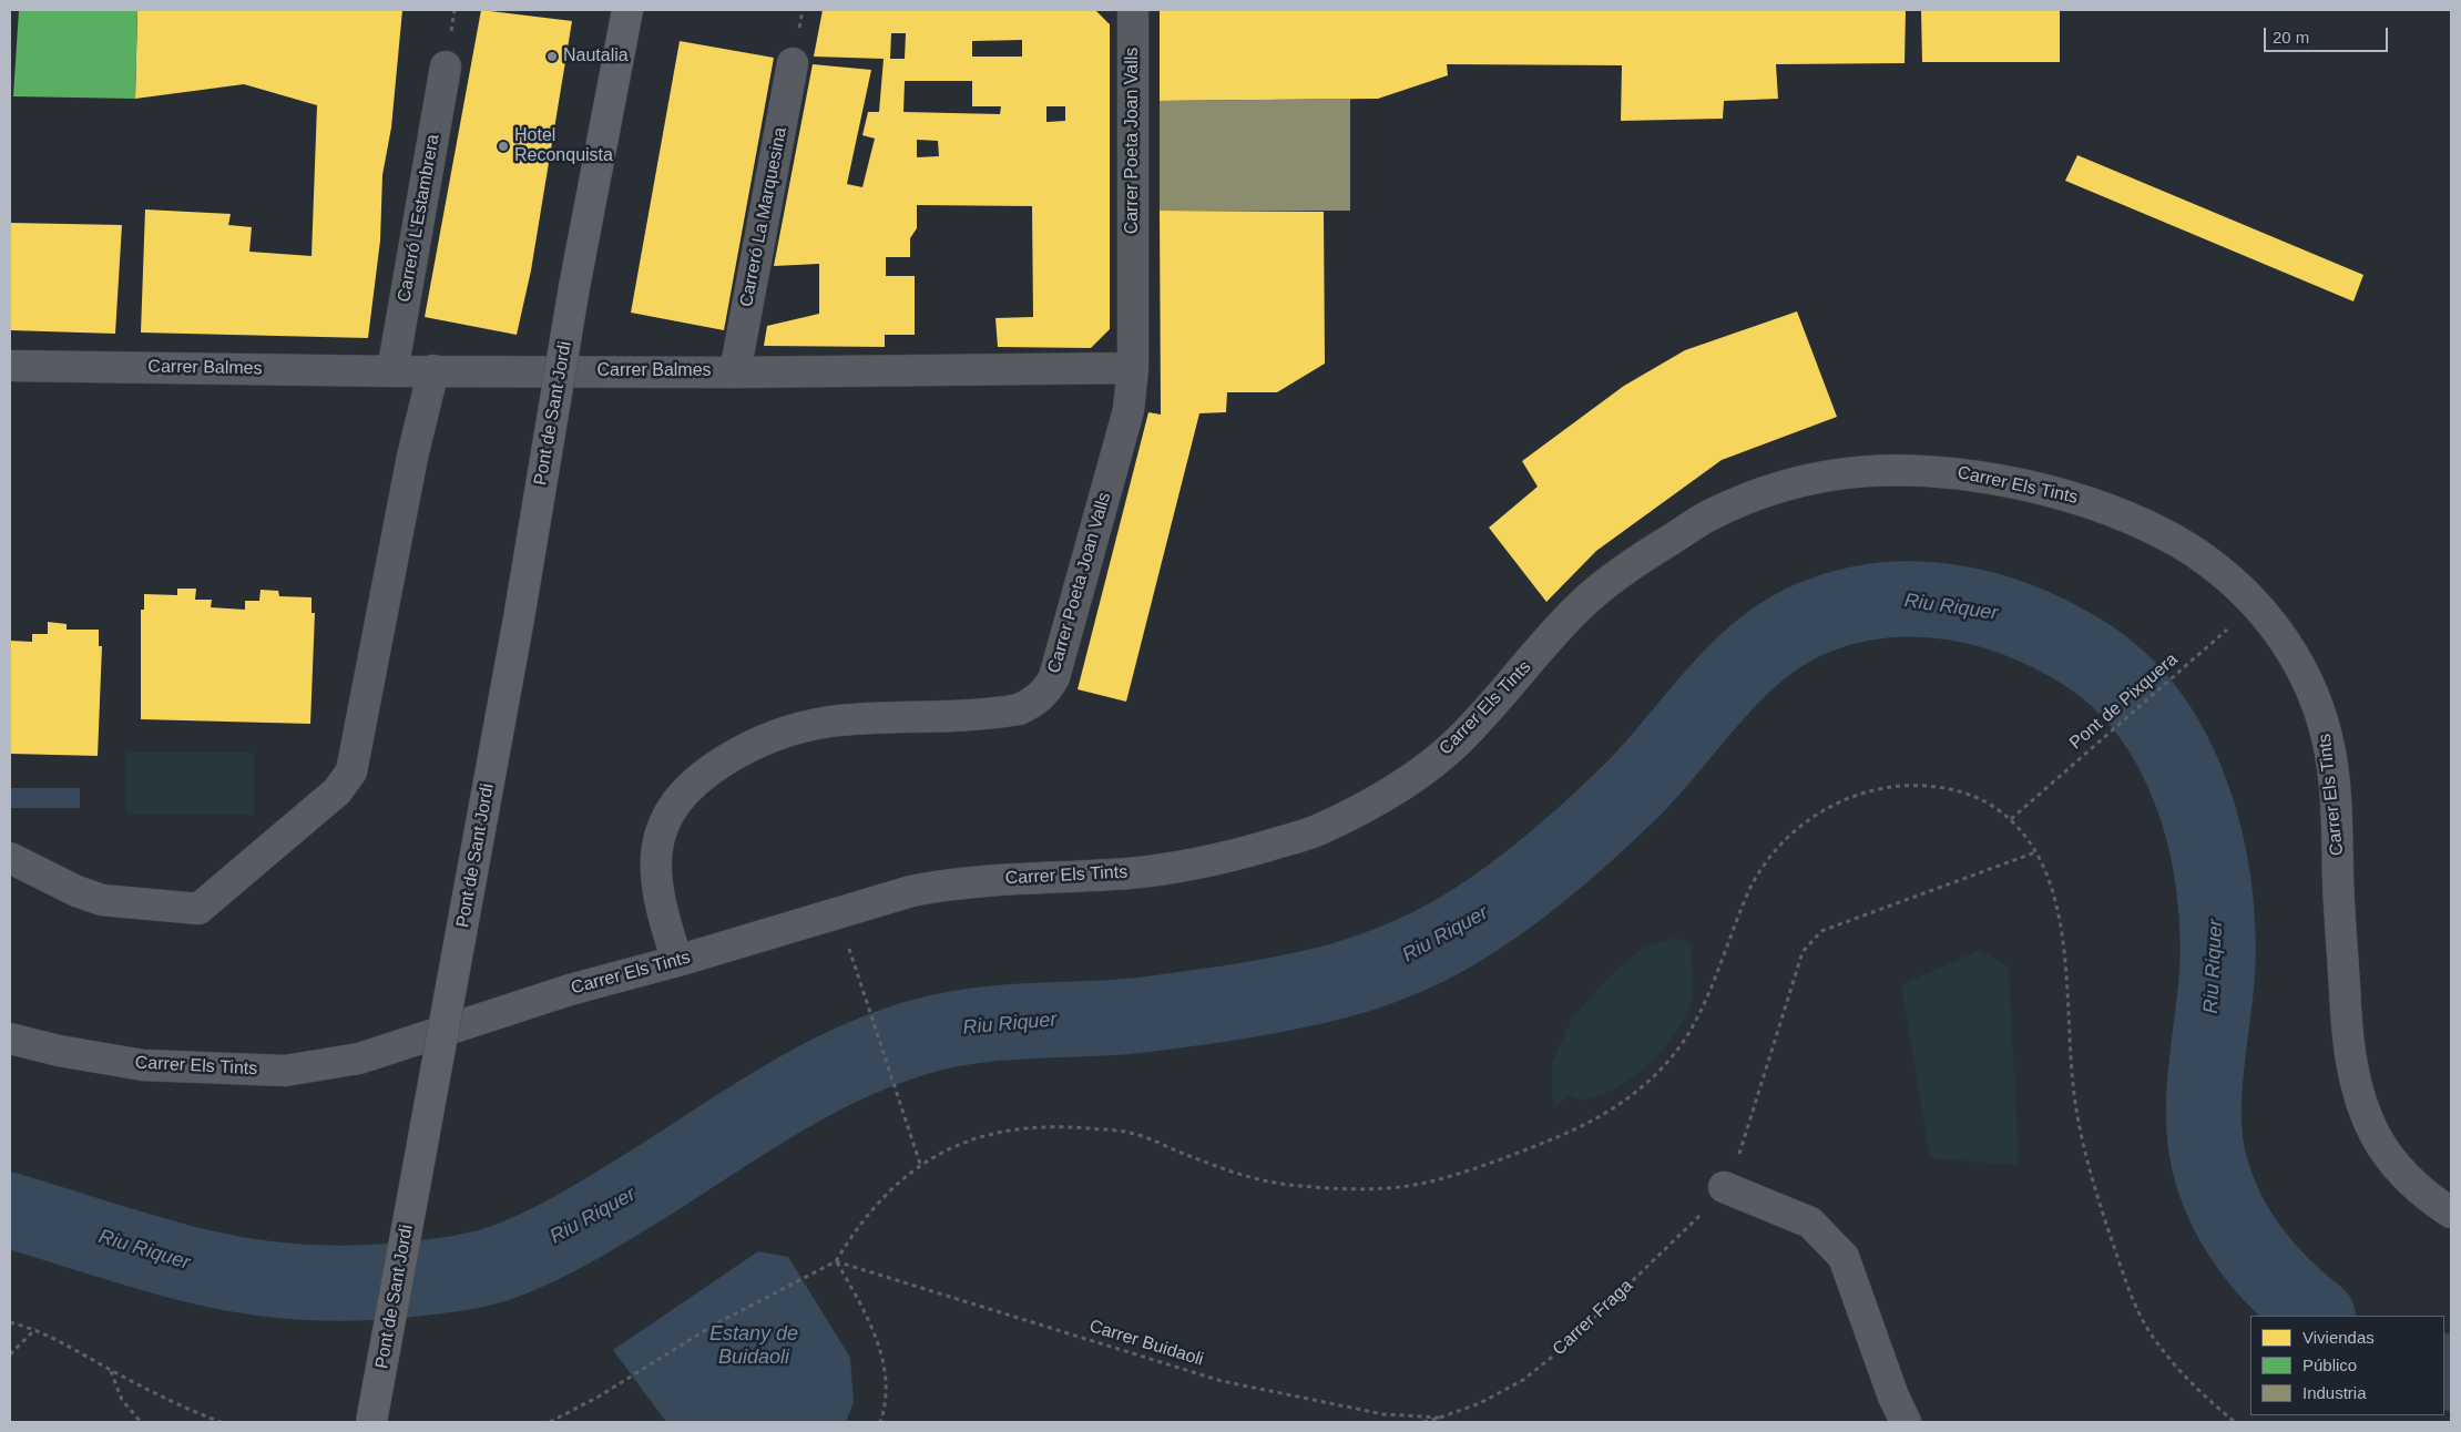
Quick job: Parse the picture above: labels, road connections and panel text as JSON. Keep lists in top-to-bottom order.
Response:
{
  "streets": {
    "main road": ["Pont de Sant Jordi"],
    "street": [
      "Carrer Poeta Joan Valls",
      "Carreró La Marquesina",
      "Carreró L'Estambrera",
      "Carrer Balmes",
      "Carrer Els Tints"
    ],
    "path": ["Pont de Pixquera", "Carrer Fraga", "Carrer Buidaoli"]
  },
  "crossings": [
    ["Carrer Poeta Joan Valls", "Carrer Balmes"],
    ["Carrer Poeta Joan Valls", "Carrer Els Tints"],
    ["Carreró La Marquesina", "Carrer Balmes"],
    ["Carreró L'Estambrera", "Carrer Balmes"],
    ["Carrer Els Tints", "Pont de Pixquera"],
    ["Carrer Fraga", "Carrer Buidaoli"]
  ],
  "water": ["Riu Riquer", "Estany de Buidaoli"],
  "places": ["Nautalia", "Hotel Reconquista"],
  "legend": ["Viviendas", "Público", "Industria"],
  "scale_bar": "20 m"
}
